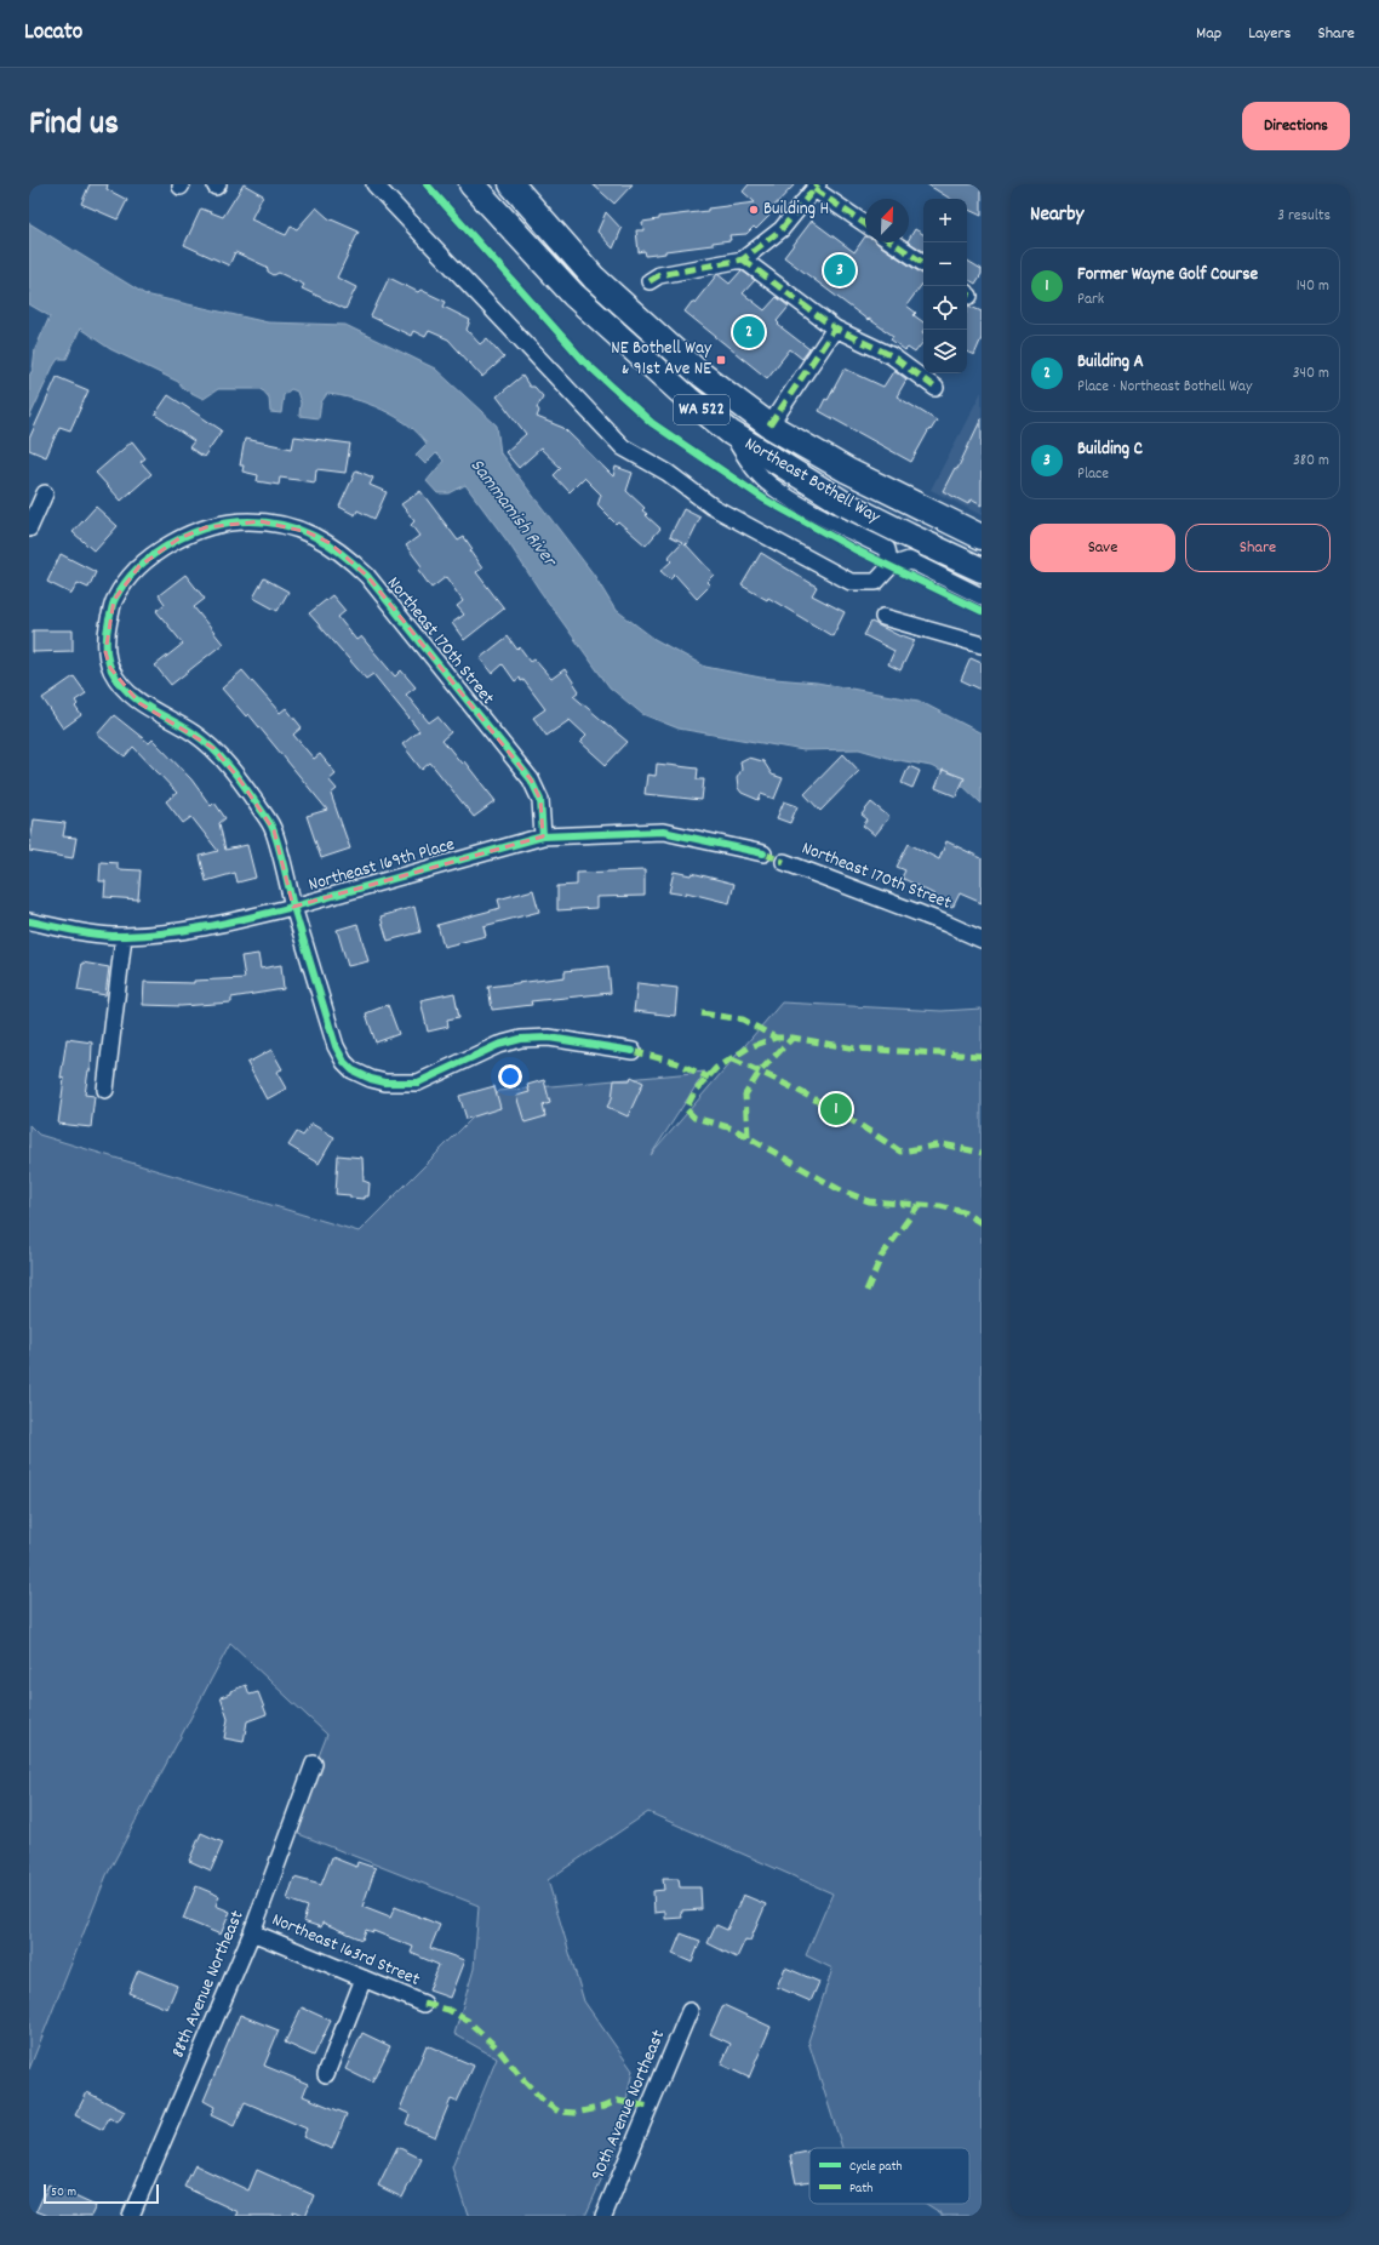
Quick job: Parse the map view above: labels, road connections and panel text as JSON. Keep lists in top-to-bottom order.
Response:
{
  "streets": {
    "main road": ["WA 522", "Northeast Bothell Way"],
    "street": [
      "Northeast 170th Street",
      "Northeast 169th Place",
      "Northeast 163rd Street",
      "88th Avenue Northeast",
      "90th Avenue Northeast"
    ]
  },
  "crossings": [
    ["Northeast 170th Street", "Northeast 169th Place"],
    ["Northeast 163rd Street", "88th Avenue Northeast"]
  ],
  "water": ["Sammamish River"],
  "places": {
    "other": ["Building H"],
    "transit": ["NE Bothell Way & 91st Ave NE"]
  },
  "legend": ["Cycle path", "Path"],
  "scale_bar": "50 m",
  "north": "top right",
  "page": {
    "header": "Locato",
    "nav": ["Map", "Layers", "Share"],
    "title": "Find us",
    "buttons": [
      "Directions",
      ["Save", "Share"]
    ],
    "heading": ["Nearby", "3 results"],
    "map_buttons": ["+", "−"],
    "list": [
      {
        "mark": "1",
        "name": "Former Wayne Golf Course",
        "note": "Park",
        "value": "140 m"
      },
      {
        "mark": "2",
        "name": "Building A",
        "note": "Place · Northeast Bothell Way",
        "value": "340 m"
      },
      {
        "mark": "3",
        "name": "Building C",
        "note": "Place",
        "value": "380 m"
      }
    ],
    "pins": ["3", "2", "1"],
    "scale": "50 m"
  }
}
